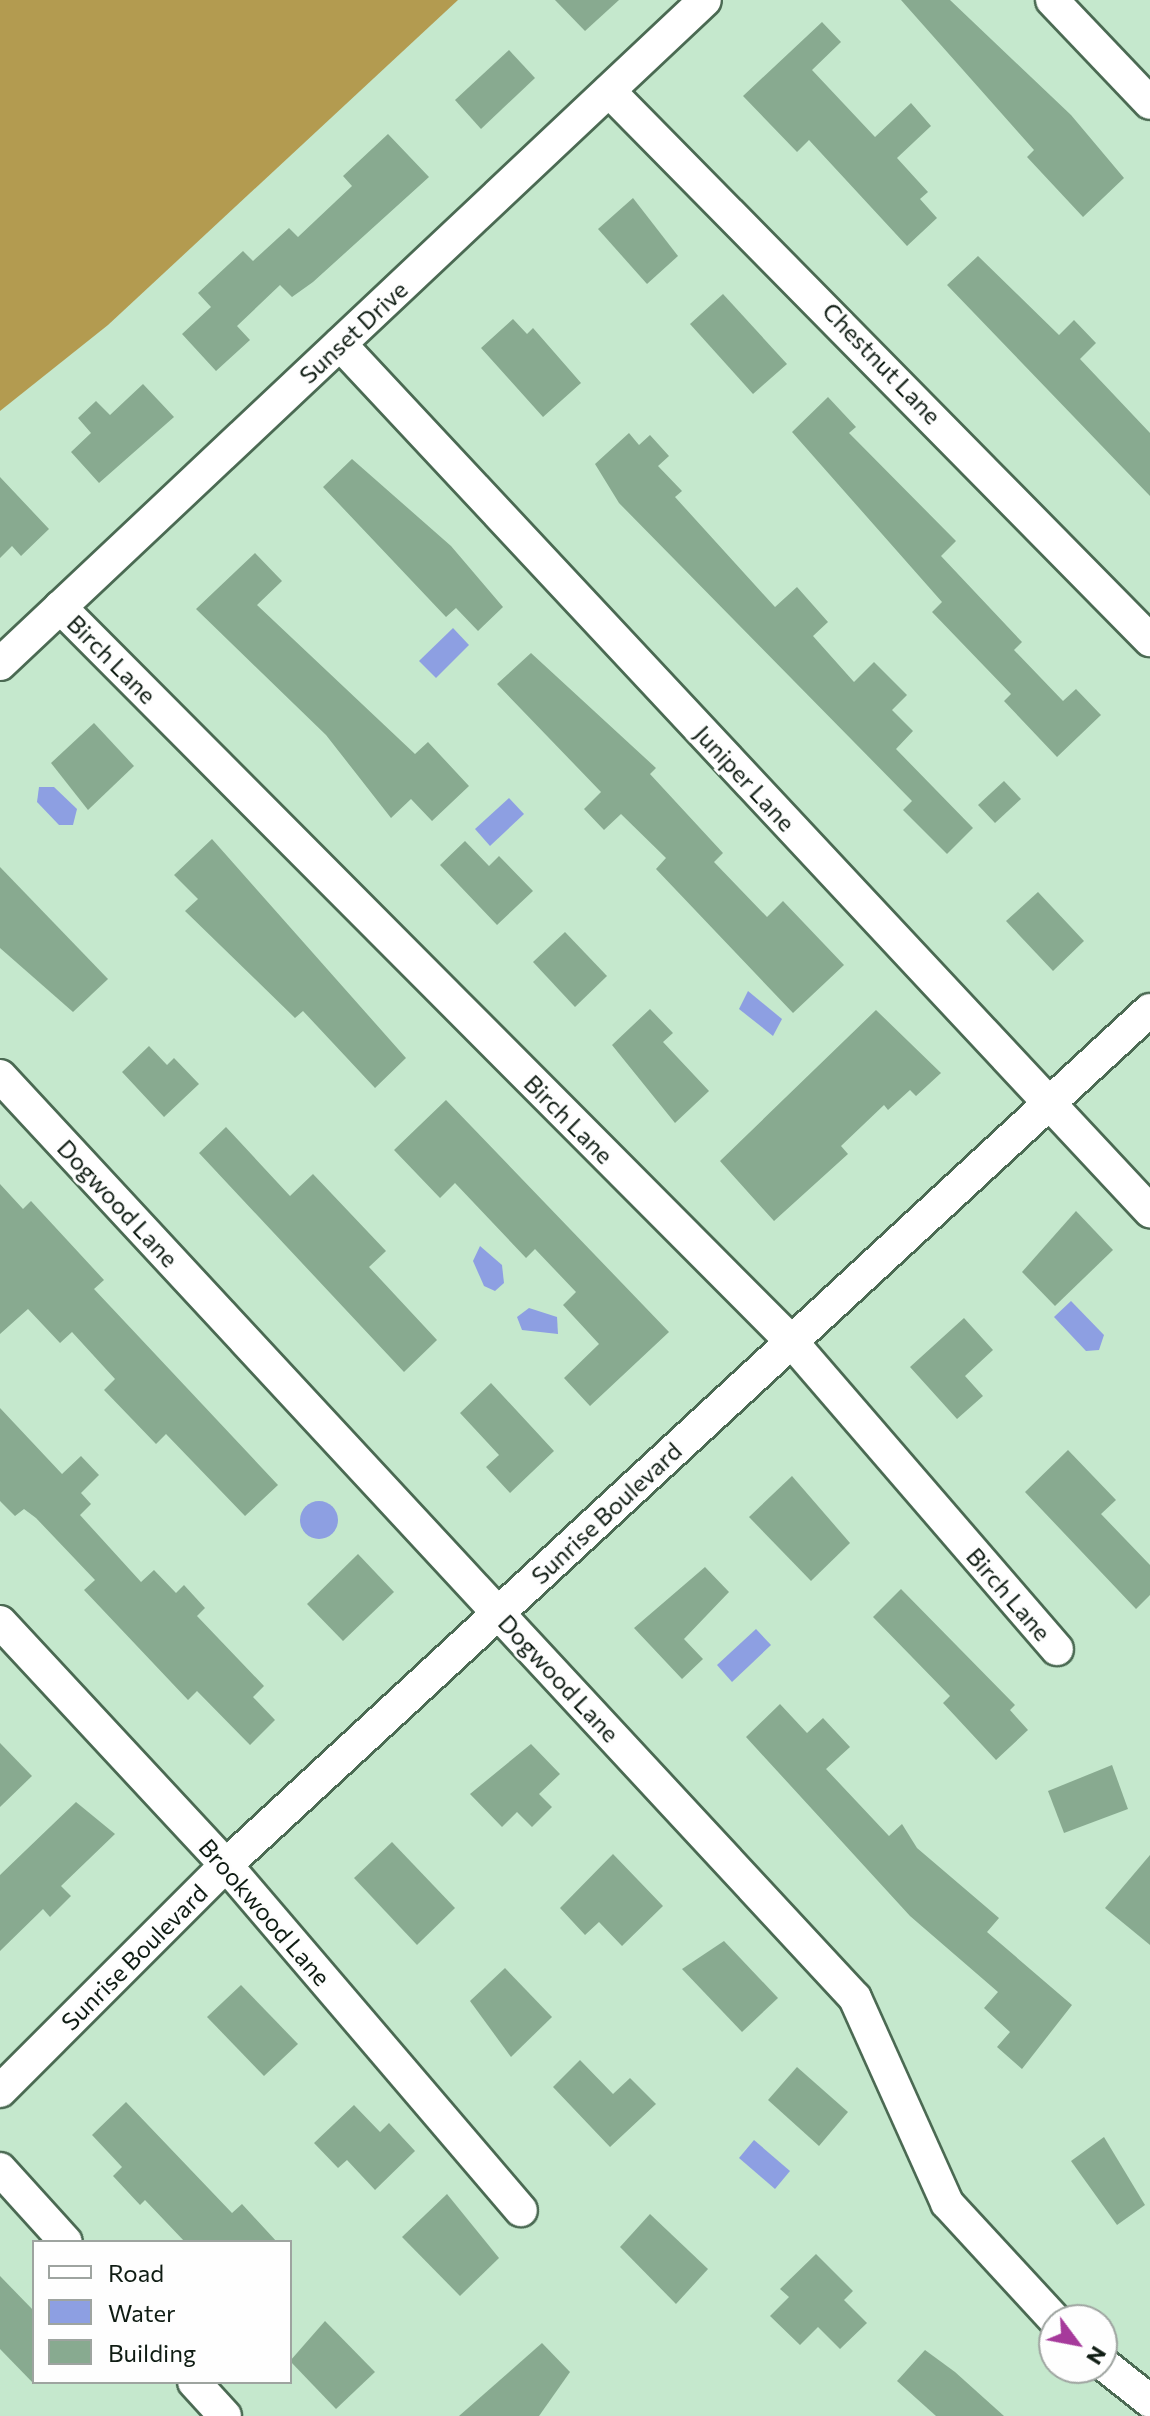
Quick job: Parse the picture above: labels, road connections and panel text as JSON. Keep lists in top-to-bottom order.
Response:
{
  "streets": {
    "street": [
      "Sunset Drive",
      "Chestnut Lane",
      "Birch Lane",
      "Juniper Lane",
      "Dogwood Lane",
      "Sunrise Boulevard",
      "Brookwood Lane"
    ]
  },
  "crossings": [
    ["Sunset Drive", "Chestnut Lane"],
    ["Sunset Drive", "Birch Lane"],
    ["Sunset Drive", "Juniper Lane"],
    ["Birch Lane", "Sunrise Boulevard"],
    ["Juniper Lane", "Sunrise Boulevard"],
    ["Dogwood Lane", "Sunrise Boulevard"],
    ["Sunrise Boulevard", "Brookwood Lane"]
  ],
  "legend": ["Road", "Water", "Building"],
  "north": "bottom right"
}
